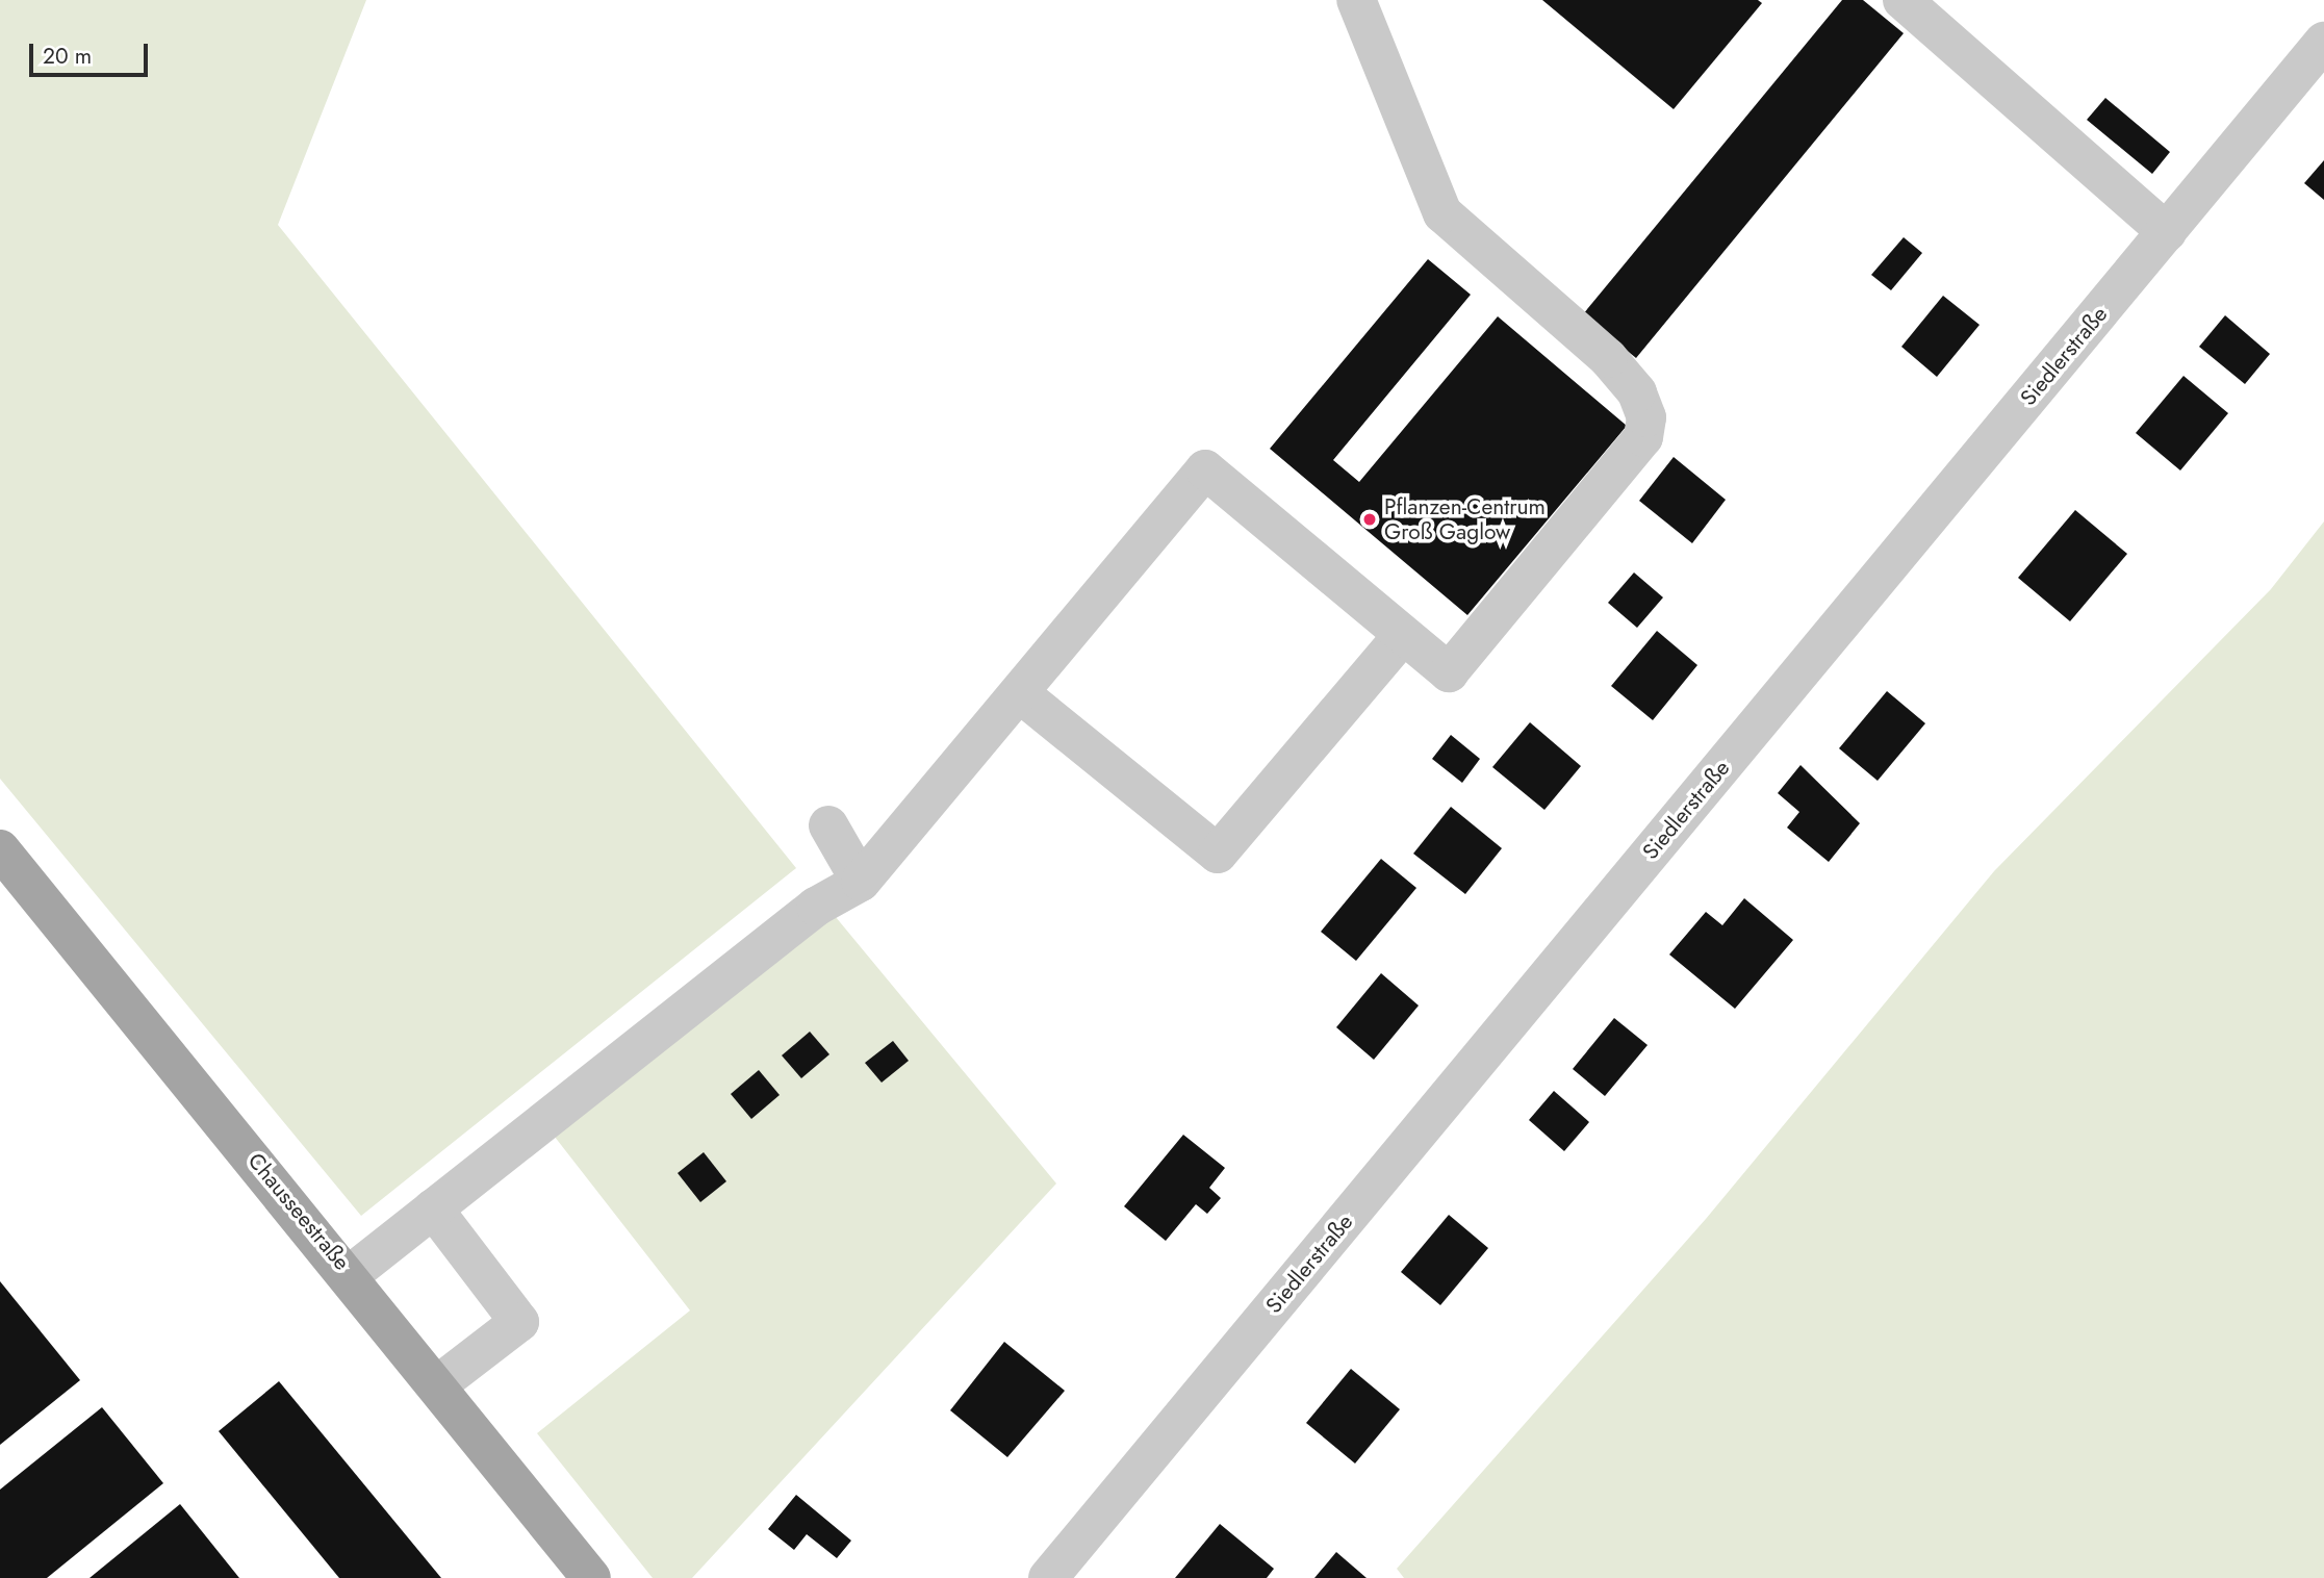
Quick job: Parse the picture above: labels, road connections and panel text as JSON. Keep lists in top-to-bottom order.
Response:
{
  "streets": {
    "main road": ["Chausseestraße"],
    "street": ["Siedlerstraße"]
  },
  "places": ["Pflanzen-Centrum Groß Gaglow"],
  "scale_bar": "20 m"
}
